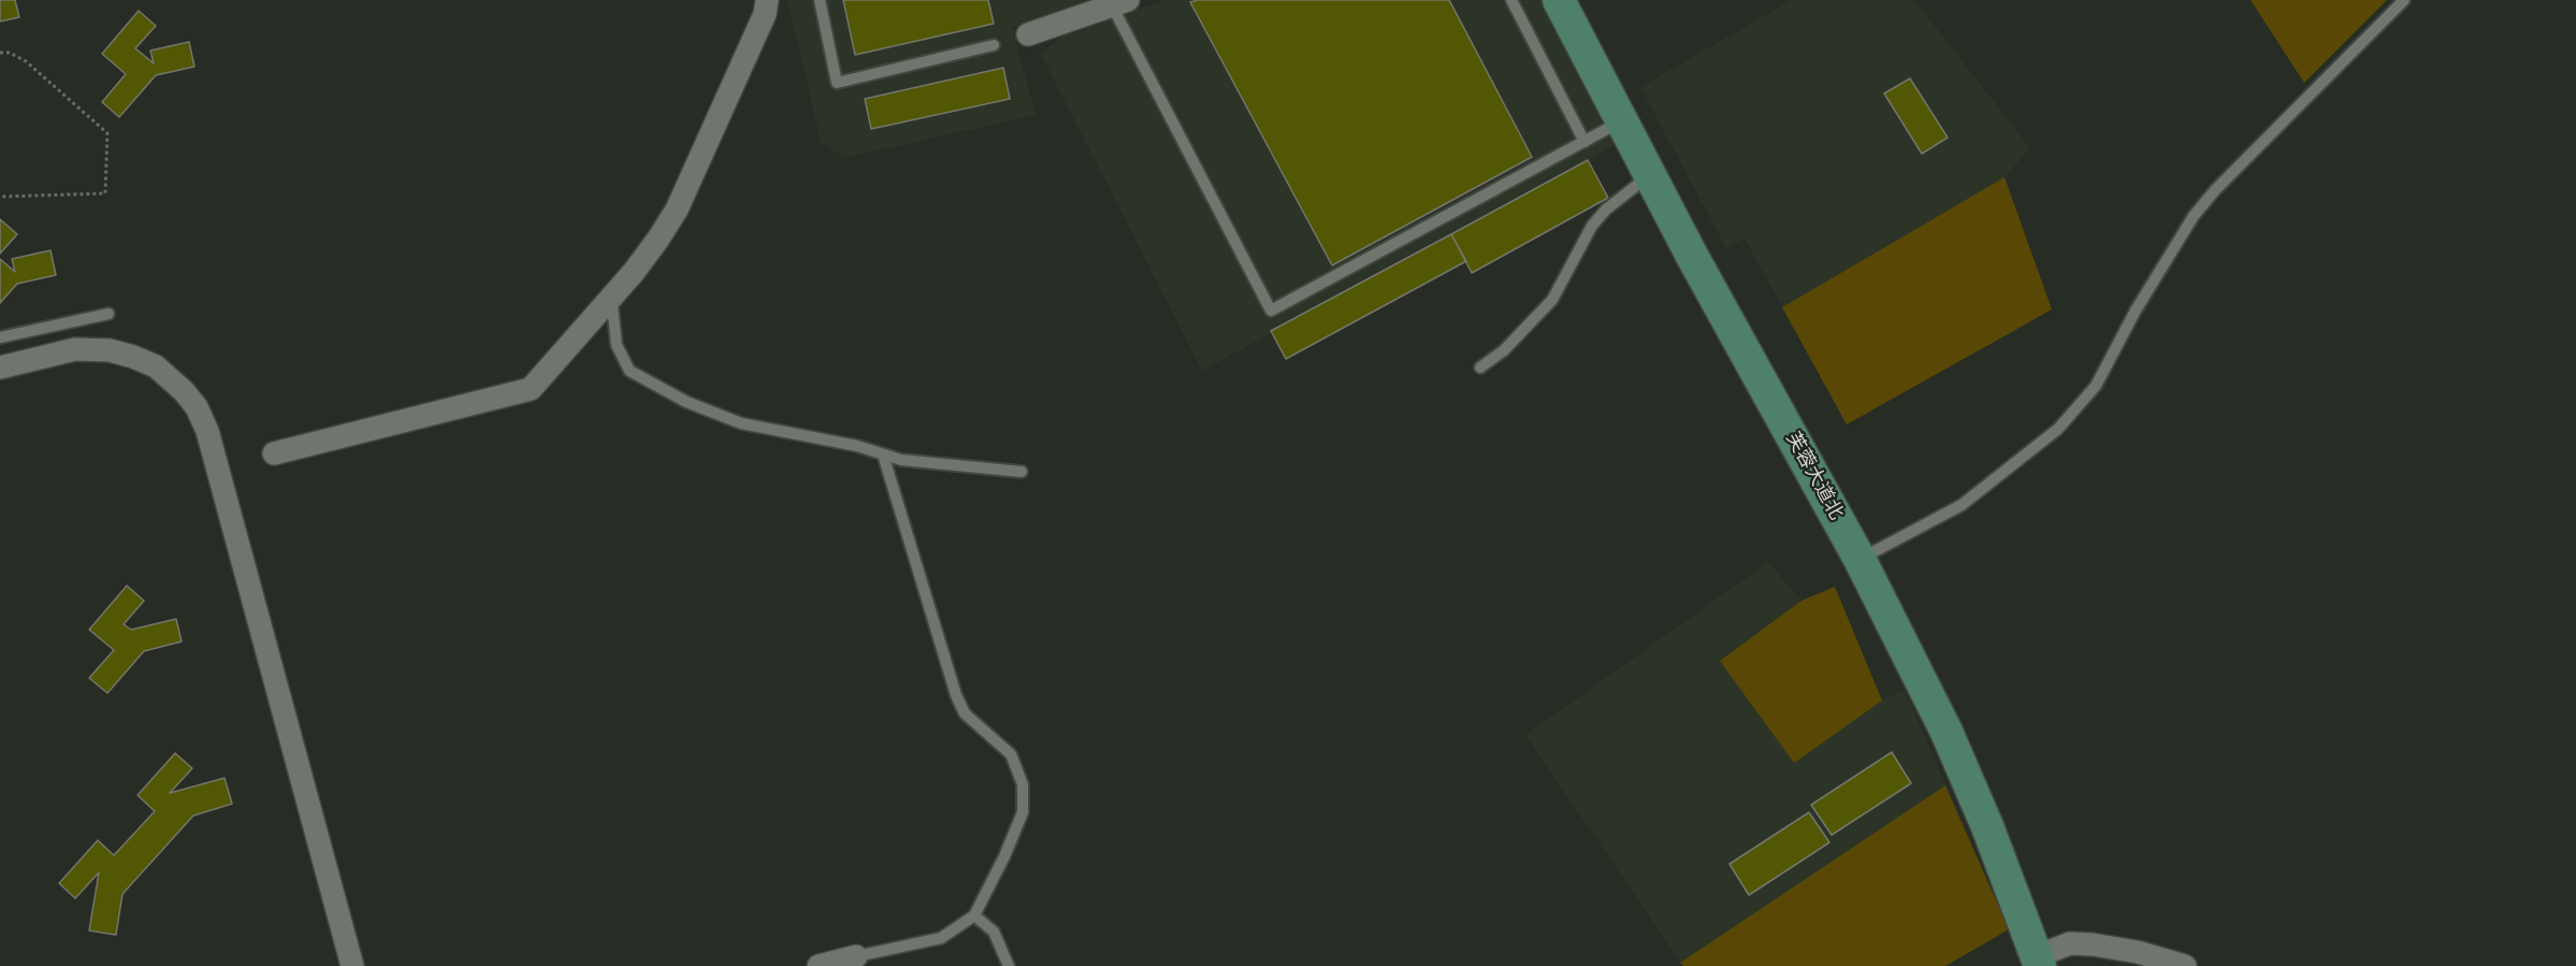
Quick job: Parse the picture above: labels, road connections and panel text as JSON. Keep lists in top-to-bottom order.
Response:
{
  "streets": {
    "main road": ["芙蓉大道北"]
  }
}
